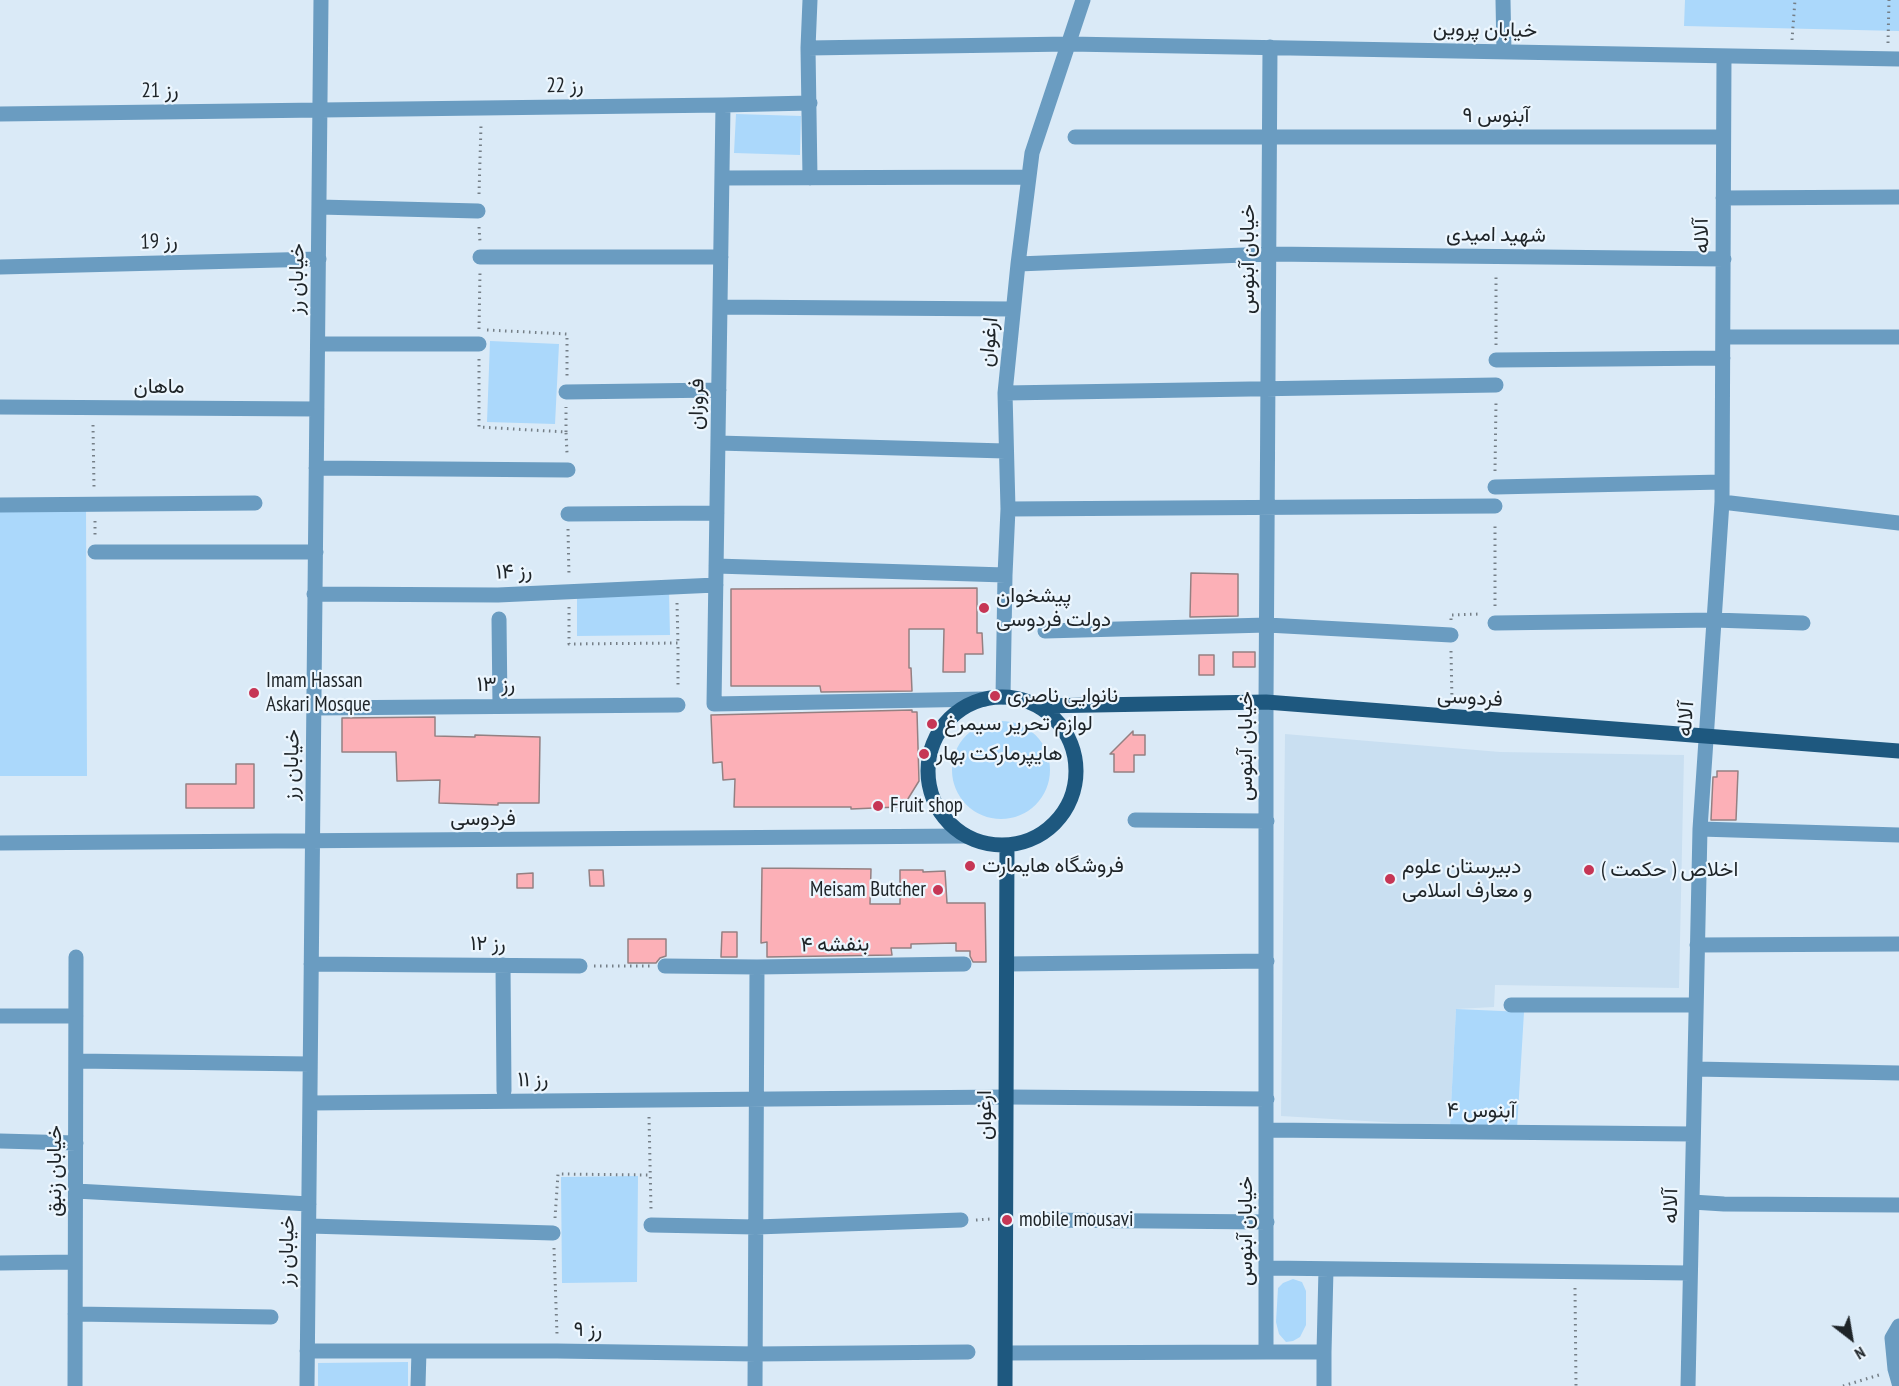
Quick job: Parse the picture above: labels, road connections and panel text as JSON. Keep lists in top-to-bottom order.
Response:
{
  "streets": {
    "main road": ["ارغوان", "فردوسی"],
    "street": [
      "خیابان پروین",
      "رز 22",
      "رز 21",
      "آبنوس ۹",
      "شهید امیدی",
      "آلاله",
      "رز 19",
      "خیابان آبنوس",
      "خیابان رز",
      "ماهان",
      "فروزان",
      "رز ۱۴",
      "رز ۱۳",
      "رز ۱۲",
      "بنفشه ۴",
      "رز ۱۱",
      "آبنوس ۴",
      "خیابان زنبق",
      "رز ۹"
    ]
  },
  "crossings": [
    ["خیابان پروین", "آلاله"],
    ["خیابان پروین", "خیابان آبنوس"],
    ["خیابان پروین", "ارغوان"],
    ["رز 22", "رز 21"],
    ["رز 22", "خیابان رز"],
    ["رز 22", "فروزان"],
    ["رز 21", "خیابان رز"],
    ["آبنوس ۹", "آلاله"],
    ["آبنوس ۹", "خیابان آبنوس"],
    ["شهید امیدی", "آلاله"],
    ["شهید امیدی", "خیابان آبنوس"],
    ["شهید امیدی", "ارغوان"],
    ["آلاله", "فردوسی"],
    ["آلاله", "آبنوس ۴"],
    ["رز 19", "خیابان رز"],
    ["خیابان آبنوس", "فردوسی"],
    ["خیابان آبنوس", "رز ۱۱"],
    ["خیابان آبنوس", "آبنوس ۴"],
    ["خیابان رز", "ماهان"],
    ["خیابان رز", "رز ۱۴"],
    ["خیابان رز", "رز ۱۳"],
    ["خیابان رز", "فردوسی"],
    ["خیابان رز", "رز ۱۲"],
    ["خیابان رز", "رز ۱۱"],
    ["خیابان رز", "رز ۹"],
    ["ارغوان", "فروزان"],
    ["ارغوان", "فردوسی"],
    ["ارغوان", "رز ۱۱"],
    ["فروزان", "رز ۱۴"],
    ["فروزان", "فردوسی"]
  ],
  "places": [
    "پیشخوان دولت فردوسی",
    "Imam Hassan Askari Mosque",
    "نانوایی ناصری",
    "لوازم تحریر سیمرغ",
    "هایپرمارکت بهار",
    "Fruit shop",
    "فروشگاه هایمارت",
    "اخلاص ( حکمت )",
    "دبیرستان علوم و معارف اسلامی",
    "Meisam Butcher",
    "mobile mousavi"
  ],
  "north": "bottom right"
}
